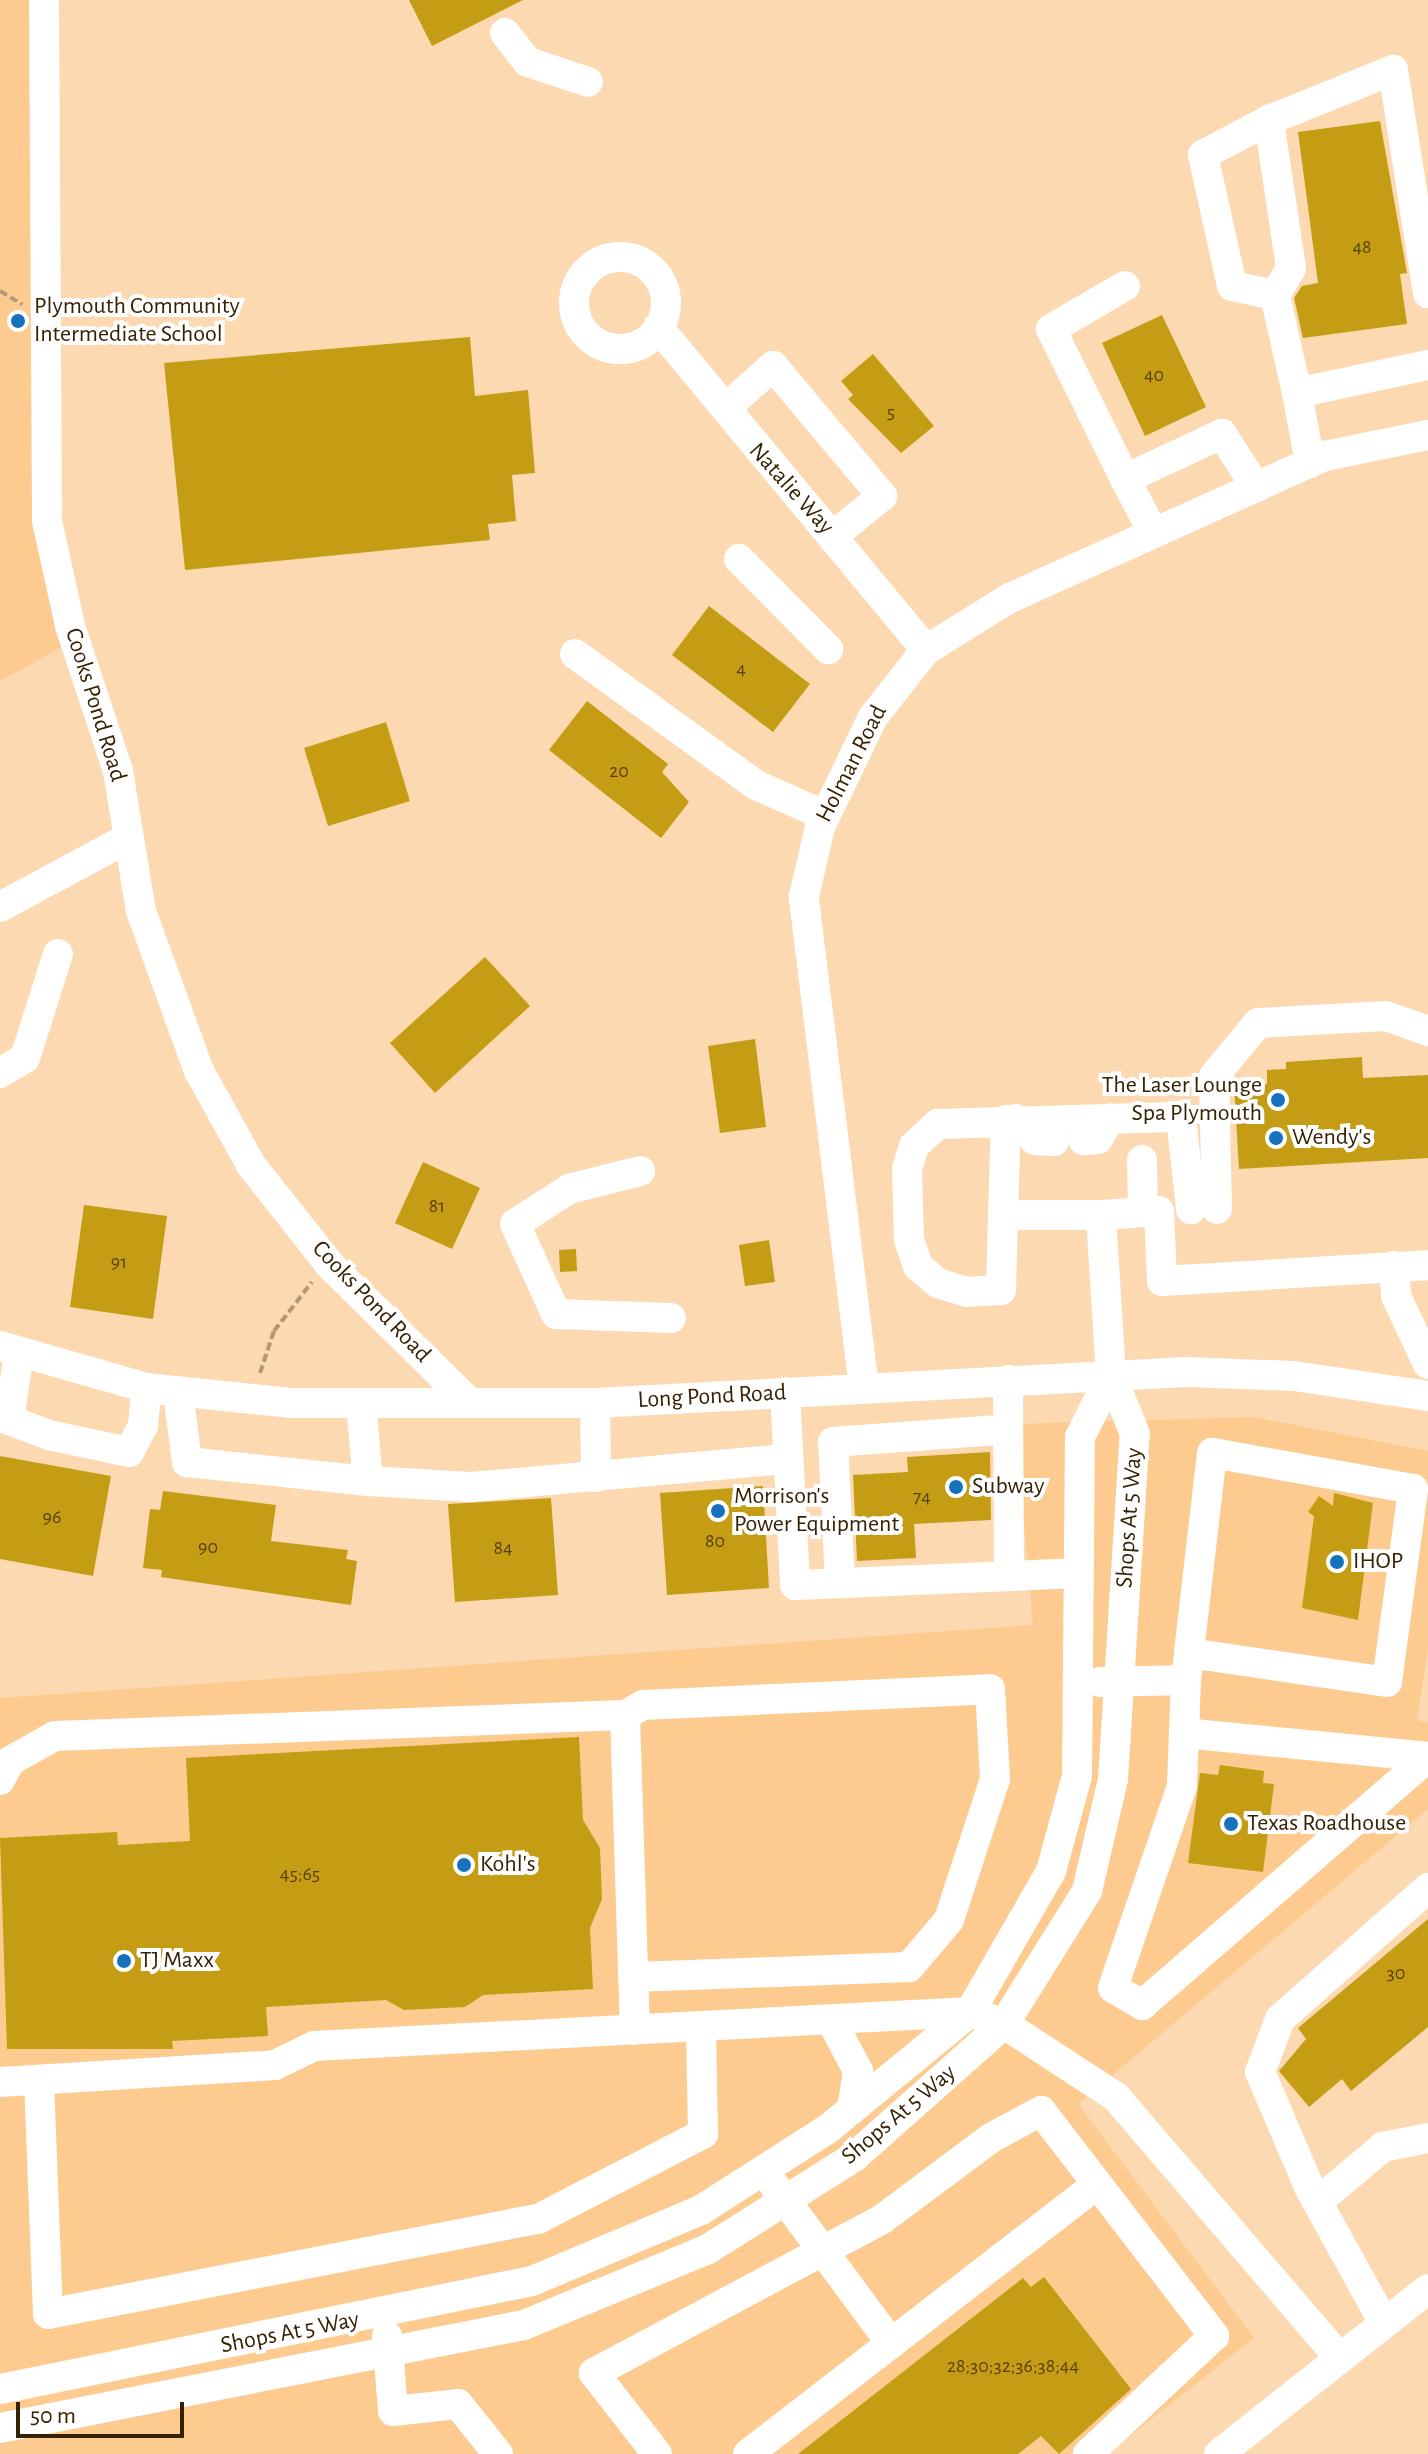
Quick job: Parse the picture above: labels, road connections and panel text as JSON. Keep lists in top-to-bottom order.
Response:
{
  "streets": {
    "street": [
      "Natalie Way",
      "Cooks Pond Road",
      "Holman Road",
      "Long Pond Road",
      "Shops At 5 Way"
    ]
  },
  "crossings": [
    ["Natalie Way", "Holman Road"],
    ["Cooks Pond Road", "Long Pond Road"],
    ["Holman Road", "Long Pond Road"],
    ["Long Pond Road", "Shops At 5 Way"]
  ],
  "places": [
    "Plymouth Community Intermediate School",
    "The Laser Lounge Spa Plymouth",
    "Wendy's",
    "Subway",
    "Morrison's Power Equipment",
    "IHOP",
    "Texas Roadhouse",
    "Kohl's",
    "TJ Maxx"
  ],
  "house_numbers": [
    "48",
    "40",
    "5",
    "4",
    "20",
    "81",
    "91",
    "74",
    "96",
    "80",
    "90",
    "84",
    "45;65",
    "30",
    "28;30;32;36;38;44"
  ],
  "scale_bar": "50 m"
}
